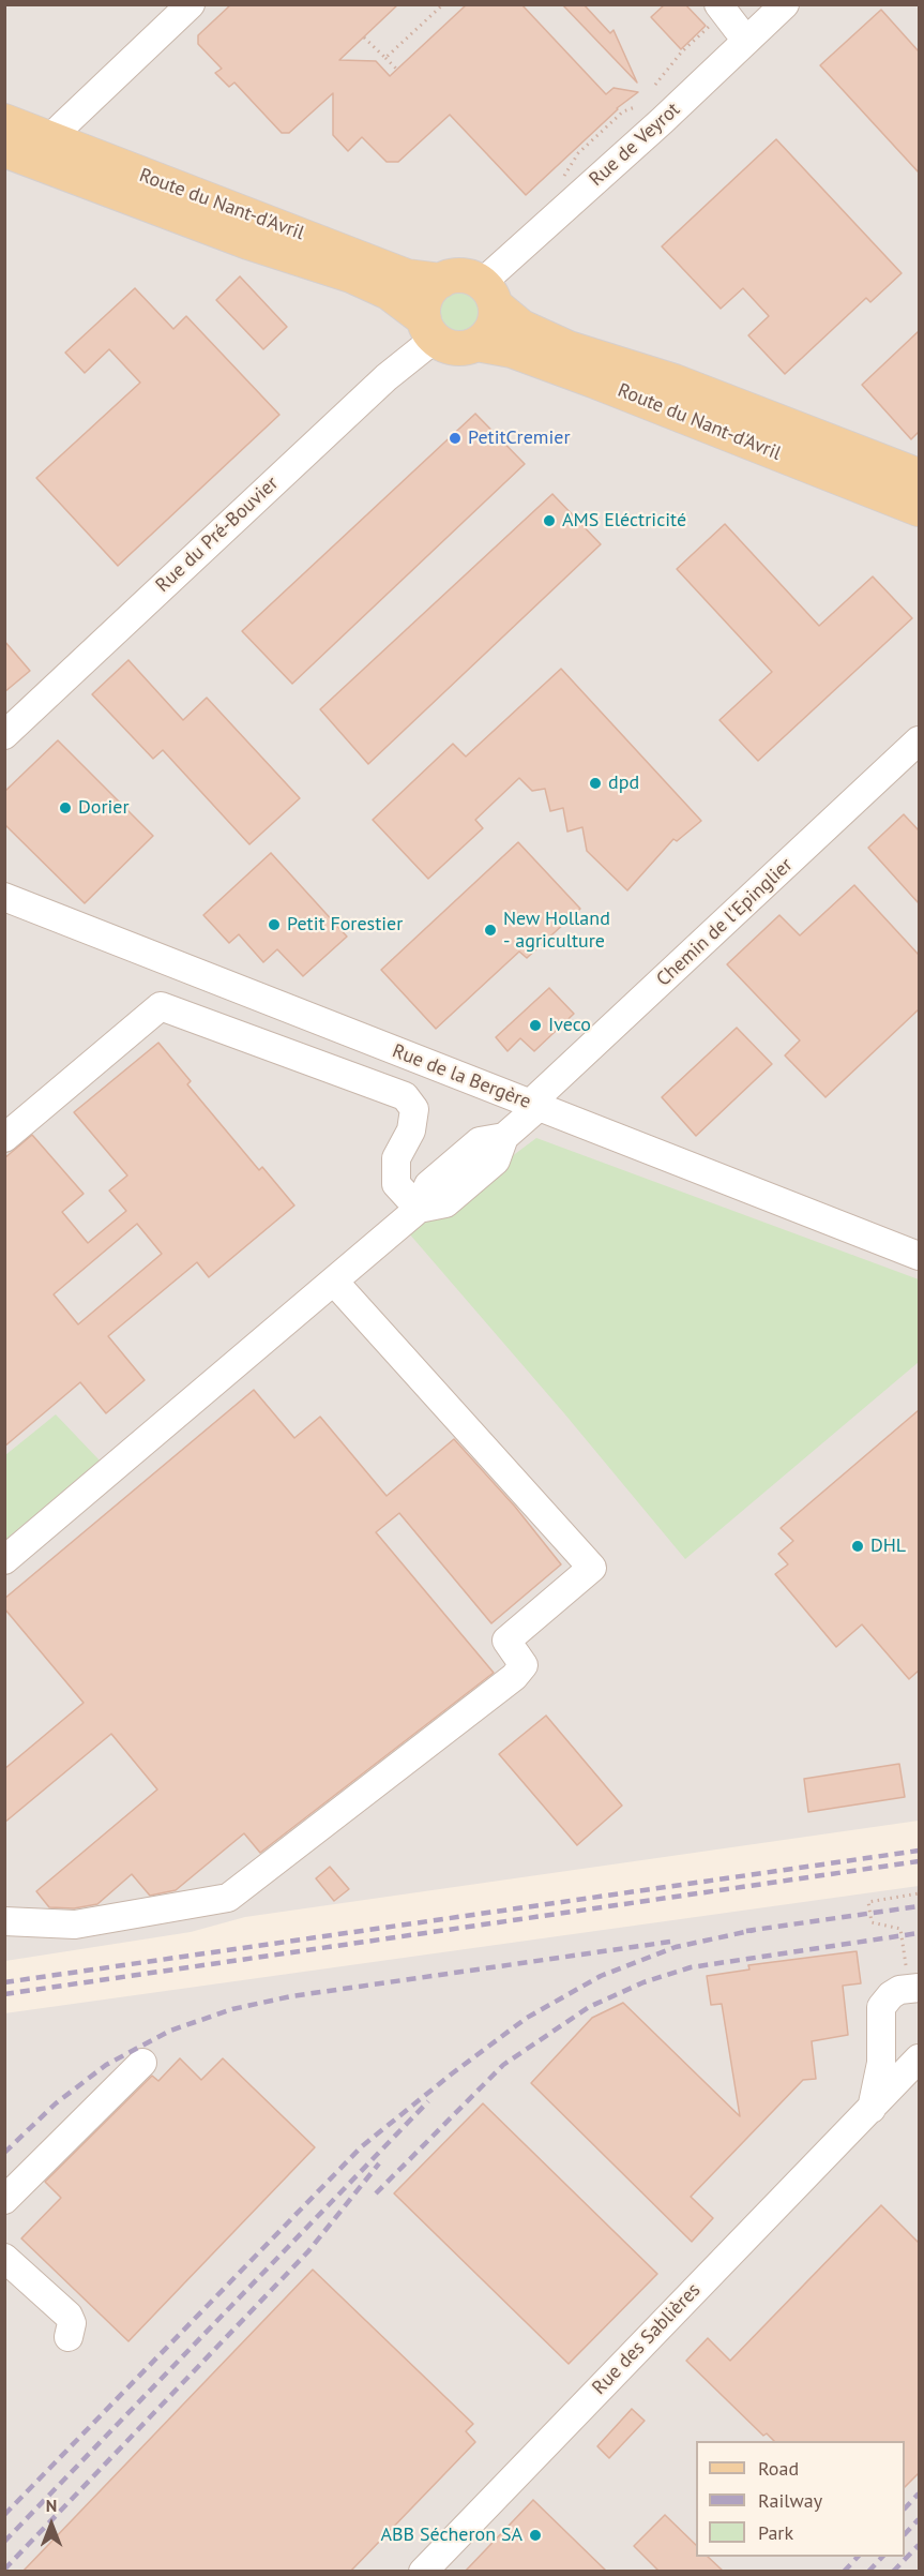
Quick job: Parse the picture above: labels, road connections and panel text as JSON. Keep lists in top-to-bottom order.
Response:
{
  "streets": {
    "main road": ["Route du Nant-d'Avril"],
    "street": [
      "Rue de Veyrot",
      "Rue du Pré-Bouvier",
      "Chemin de l'Epinglier",
      "Rue de la Bergère",
      "Rue des Sablières"
    ]
  },
  "crossings": [
    ["Rue de Veyrot", "Route du Nant-d'Avril"],
    ["Rue de Veyrot", "Rue du Pré-Bouvier"],
    ["Route du Nant-d'Avril", "Rue du Pré-Bouvier"],
    ["Chemin de l'Epinglier", "Rue de la Bergère"]
  ],
  "places": [
    "PetitCremier",
    "AMS Eléctricité",
    "dpd",
    "Dorier",
    "Petit Forestier",
    "New Holland - agriculture",
    "Iveco",
    "DHL",
    "ABB Sécheron SA"
  ],
  "legend": ["Road", "Railway", "Park"],
  "north": "top"
}
